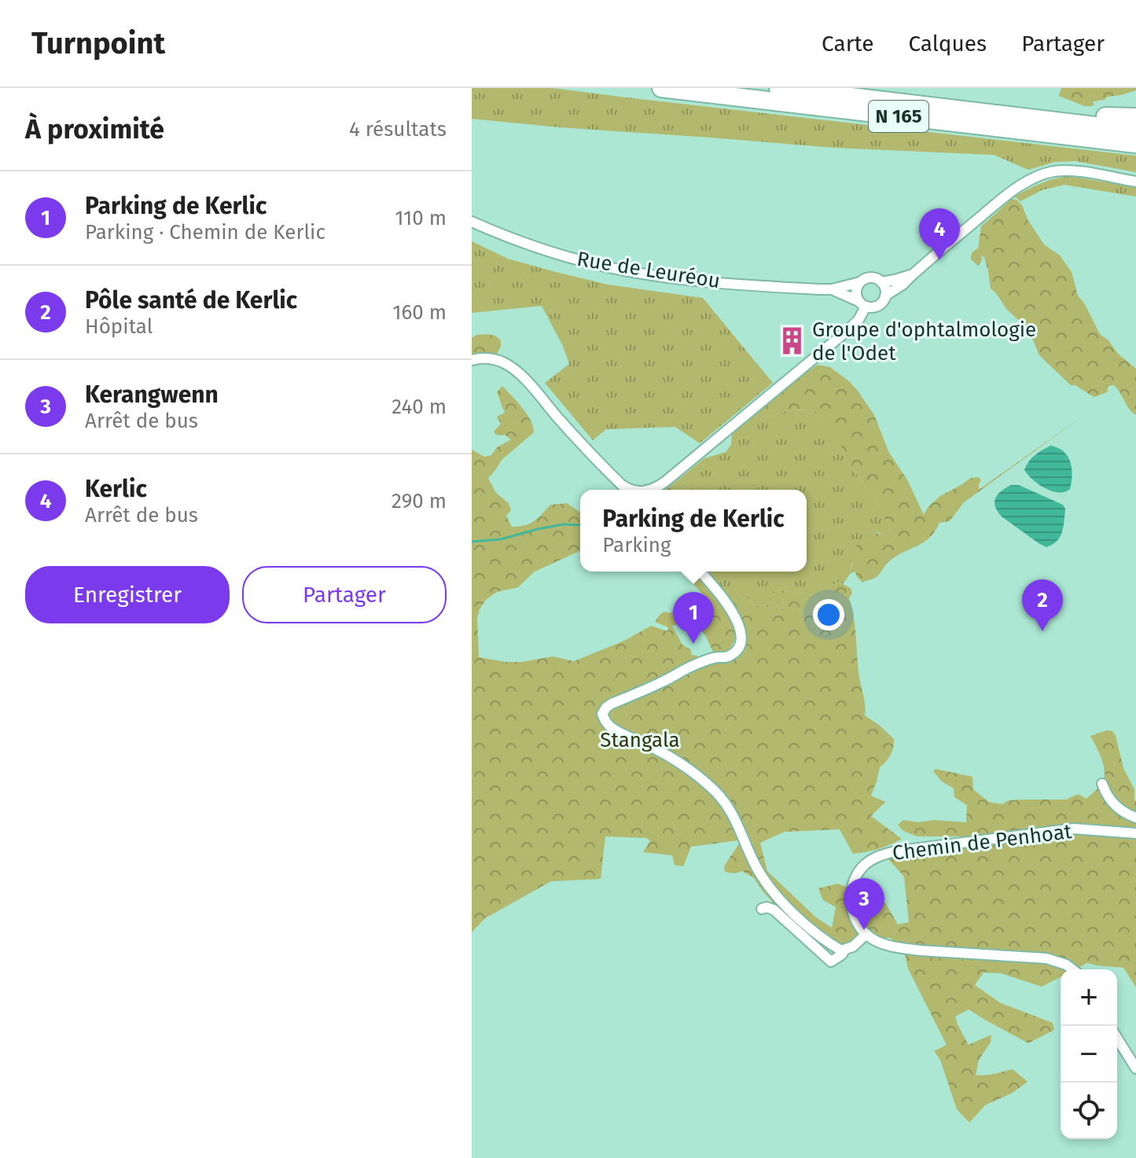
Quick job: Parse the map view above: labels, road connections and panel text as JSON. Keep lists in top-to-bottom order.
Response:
{
  "streets": {
    "highway": ["N 165"],
    "street": ["Rue de Leuréou", "Chemin de Penhoat"]
  },
  "parks": ["Stangala"],
  "places": {
    "building": ["Groupe d'ophtalmologie de l'Odet"]
  },
  "page": {
    "header": "Turnpoint",
    "nav": ["Carte", "Calques", "Partager"],
    "heading": ["À proximité", "4 résultats"],
    "list": [
      {
        "mark": "1",
        "name": "Parking de Kerlic",
        "note": "Parking · Chemin de Kerlic",
        "value": "110 m"
      },
      {
        "mark": "2",
        "name": "Pôle santé de Kerlic",
        "note": "Hôpital",
        "value": "160 m"
      },
      {
        "mark": "3",
        "name": "Kerangwenn",
        "note": "Arrêt de bus",
        "value": "240 m"
      },
      {
        "mark": "4",
        "name": "Kerlic",
        "note": "Arrêt de bus",
        "value": "290 m"
      }
    ],
    "pins": [
      "4",
      "2",
      "1",
      "3"
    ],
    "popup": ["Parking de Kerlic", "Parking"],
    "buttons": ["Enregistrer", "Partager"],
    "map_buttons": ["+", "−"]
  }
}
